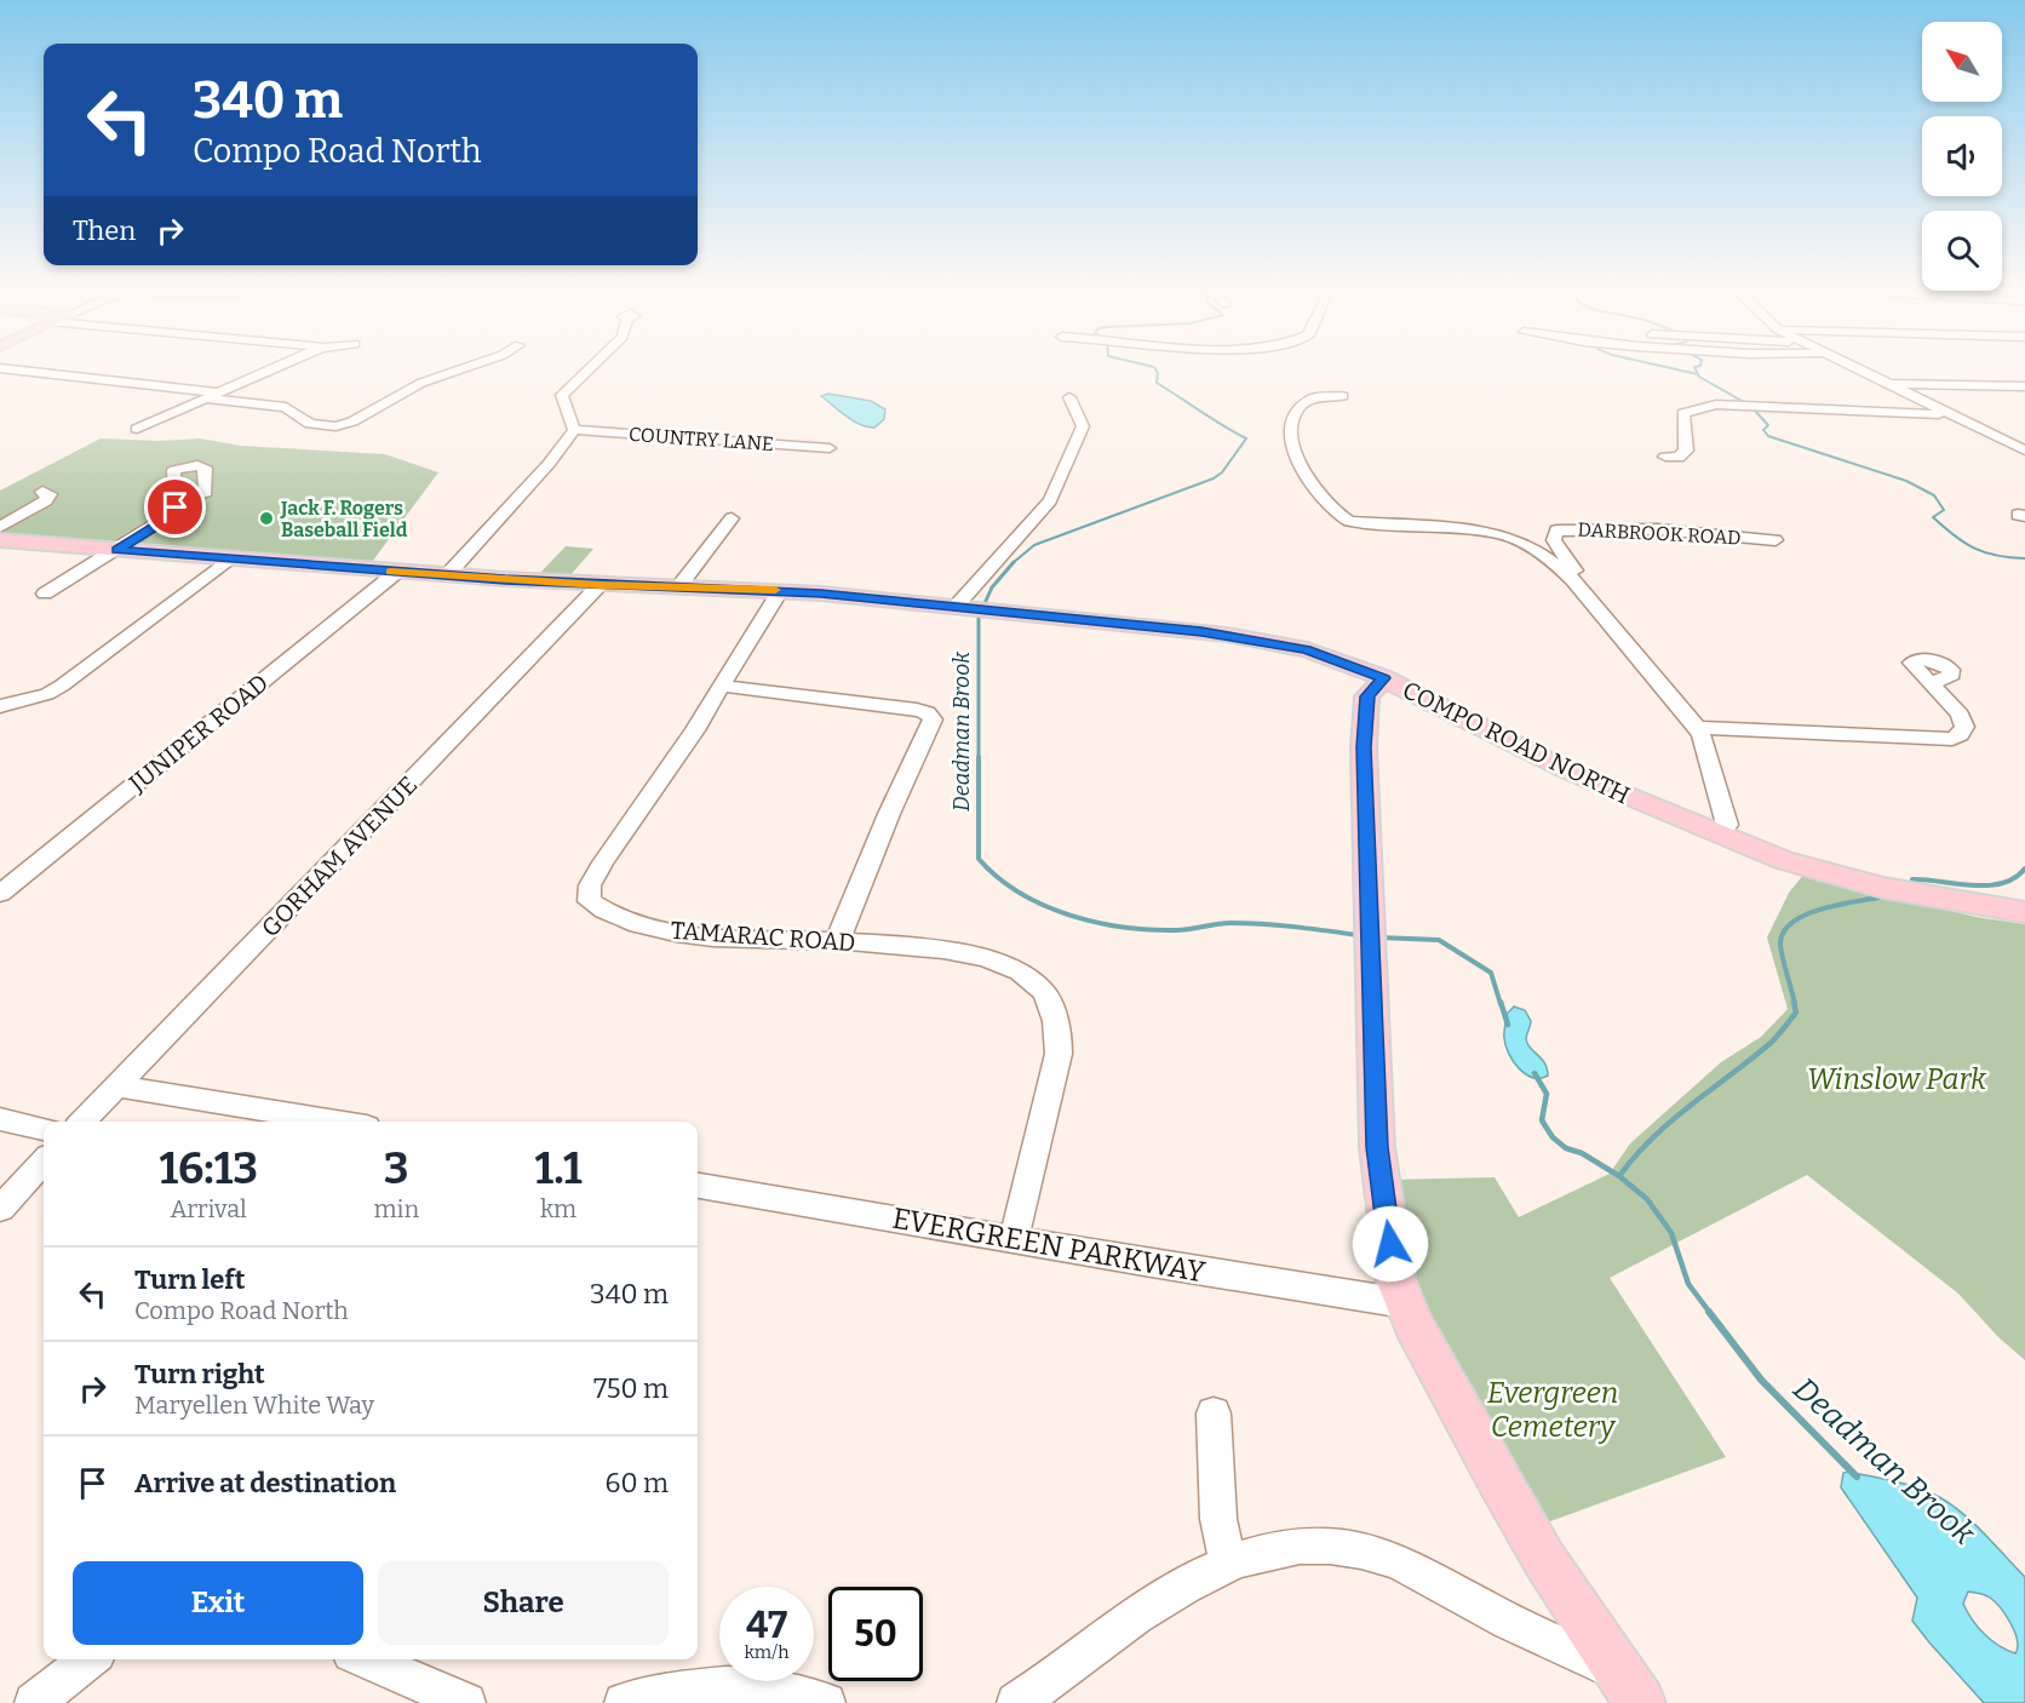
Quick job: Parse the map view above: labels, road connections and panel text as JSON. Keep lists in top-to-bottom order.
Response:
{
  "streets": {
    "main road": ["COMPO ROAD NORTH"],
    "street": [
      "COUNTRY LANE",
      "DARBROOK ROAD",
      "JUNIPER ROAD",
      "GORHAM AVENUE",
      "TAMARAC ROAD",
      "EVERGREEN PARKWAY"
    ]
  },
  "crossings": [
    ["DARBROOK ROAD", "COMPO ROAD NORTH"],
    ["JUNIPER ROAD", "COMPO ROAD NORTH"],
    ["COMPO ROAD NORTH", "GORHAM AVENUE"],
    ["COMPO ROAD NORTH", "TAMARAC ROAD"],
    ["TAMARAC ROAD", "EVERGREEN PARKWAY"]
  ],
  "water": ["Deadman Brook"],
  "parks": ["Winslow Park", "Evergreen Cemetery"],
  "places": ["Jack F. Rogers Baseball Field"],
  "north": "top left",
  "page": {
    "turn": ["340 m", "Compo Road North"],
    "then": "Then",
    "eta": [
      "16:13",
      "Arrival",
      "3",
      "min",
      "1.1",
      "km"
    ],
    "list": [
      {
        "name": "Turn left",
        "note": "Compo Road North",
        "value": "340 m"
      },
      {
        "name": "Turn right",
        "note": "Maryellen White Way",
        "value": "750 m"
      },
      {
        "name": "Arrive at destination",
        "value": "60 m"
      }
    ],
    "buttons": ["Exit", "Share"],
    "speed": "47 km/h",
    "limit": "50"
  }
}
